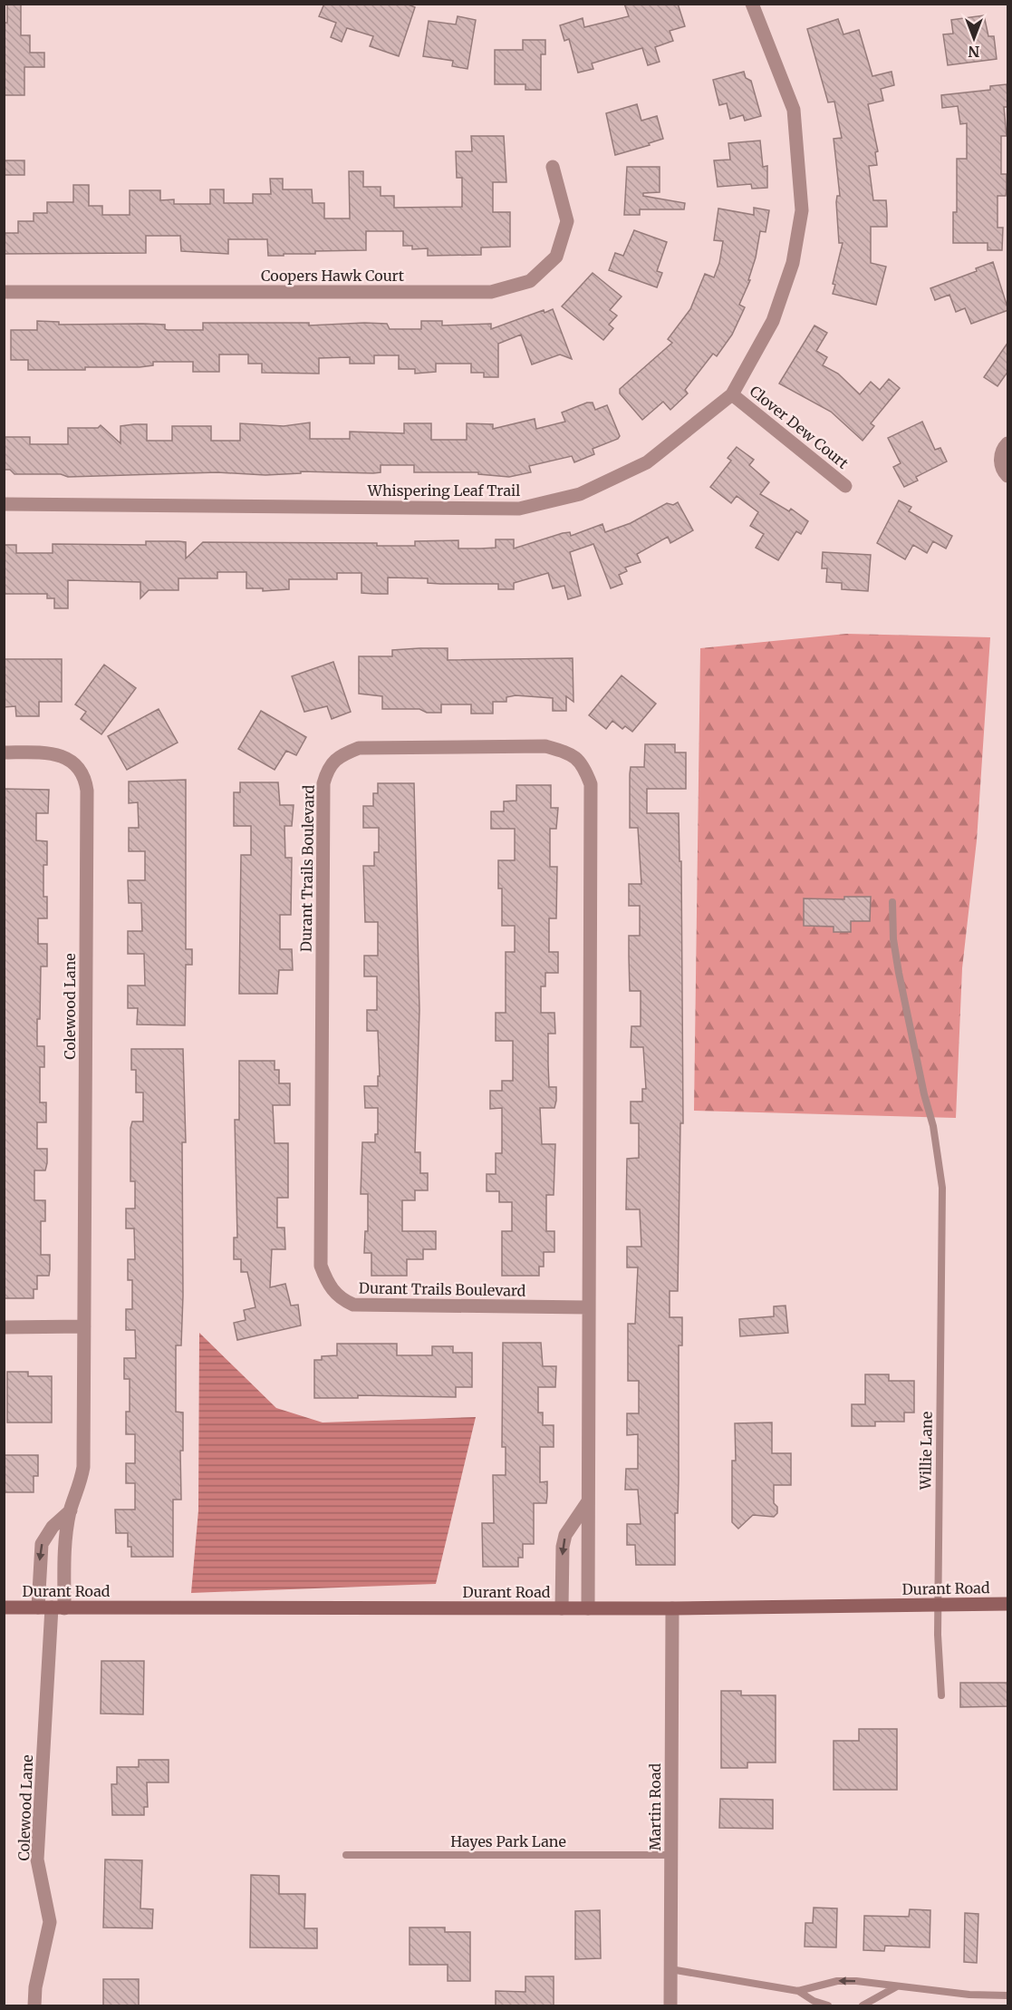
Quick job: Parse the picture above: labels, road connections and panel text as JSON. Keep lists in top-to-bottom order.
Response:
{
  "streets": {
    "street": [
      "Coopers Hawk Court",
      "Clover Dew Court",
      "Whispering Leaf Trail",
      "Durant Trails Boulevard",
      "Colewood Lane",
      "Durant Road",
      "Martin Road"
    ],
    "lane": ["Willie Lane", "Hayes Park Lane"]
  },
  "crossings": [
    ["Clover Dew Court", "Whispering Leaf Trail"],
    ["Durant Trails Boulevard", "Durant Road"],
    ["Colewood Lane", "Durant Road"],
    ["Willie Lane", "Durant Road"],
    ["Durant Road", "Martin Road"],
    ["Martin Road", "Hayes Park Lane"]
  ],
  "north": "bottom"
}
